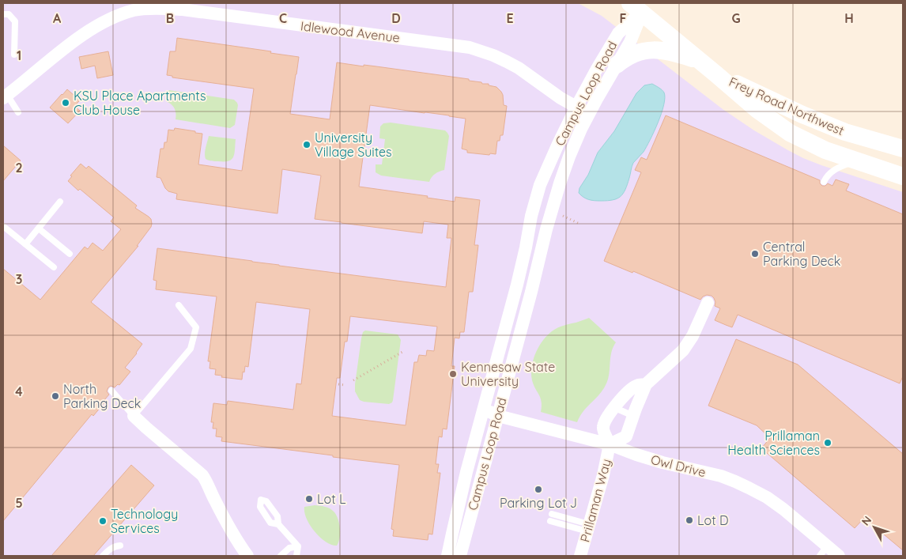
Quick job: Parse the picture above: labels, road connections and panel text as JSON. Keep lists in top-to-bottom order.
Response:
{
  "streets": {
    "main road": ["Frey Road Northwest"],
    "street": [
      "Idlewood Avenue",
      "Campus Loop Road",
      "Owl Drive",
      "Prillaman Way"
    ]
  },
  "crossings": [
    ["Idlewood Avenue", "Campus Loop Road"],
    ["Campus Loop Road", "Frey Road Northwest"],
    ["Campus Loop Road", "Owl Drive"],
    ["Owl Drive", "Prillaman Way"]
  ],
  "places": [
    "KSU Place Apartments Club House",
    "University Village Suites",
    "Central Parking Deck",
    "Kennesaw State University",
    "North Parking Deck",
    "Prillaman Health Sciences",
    "Parking Lot J",
    "Lot L",
    "Lot D",
    "Technology Services"
  ],
  "north": "top left",
  "grid": {
    "columns": [
      "A",
      "B",
      "C",
      "D",
      "E",
      "F",
      "G",
      "H"
    ],
    "rows": [
      "1",
      "2",
      "3",
      "4",
      "5"
    ]
  }
}
